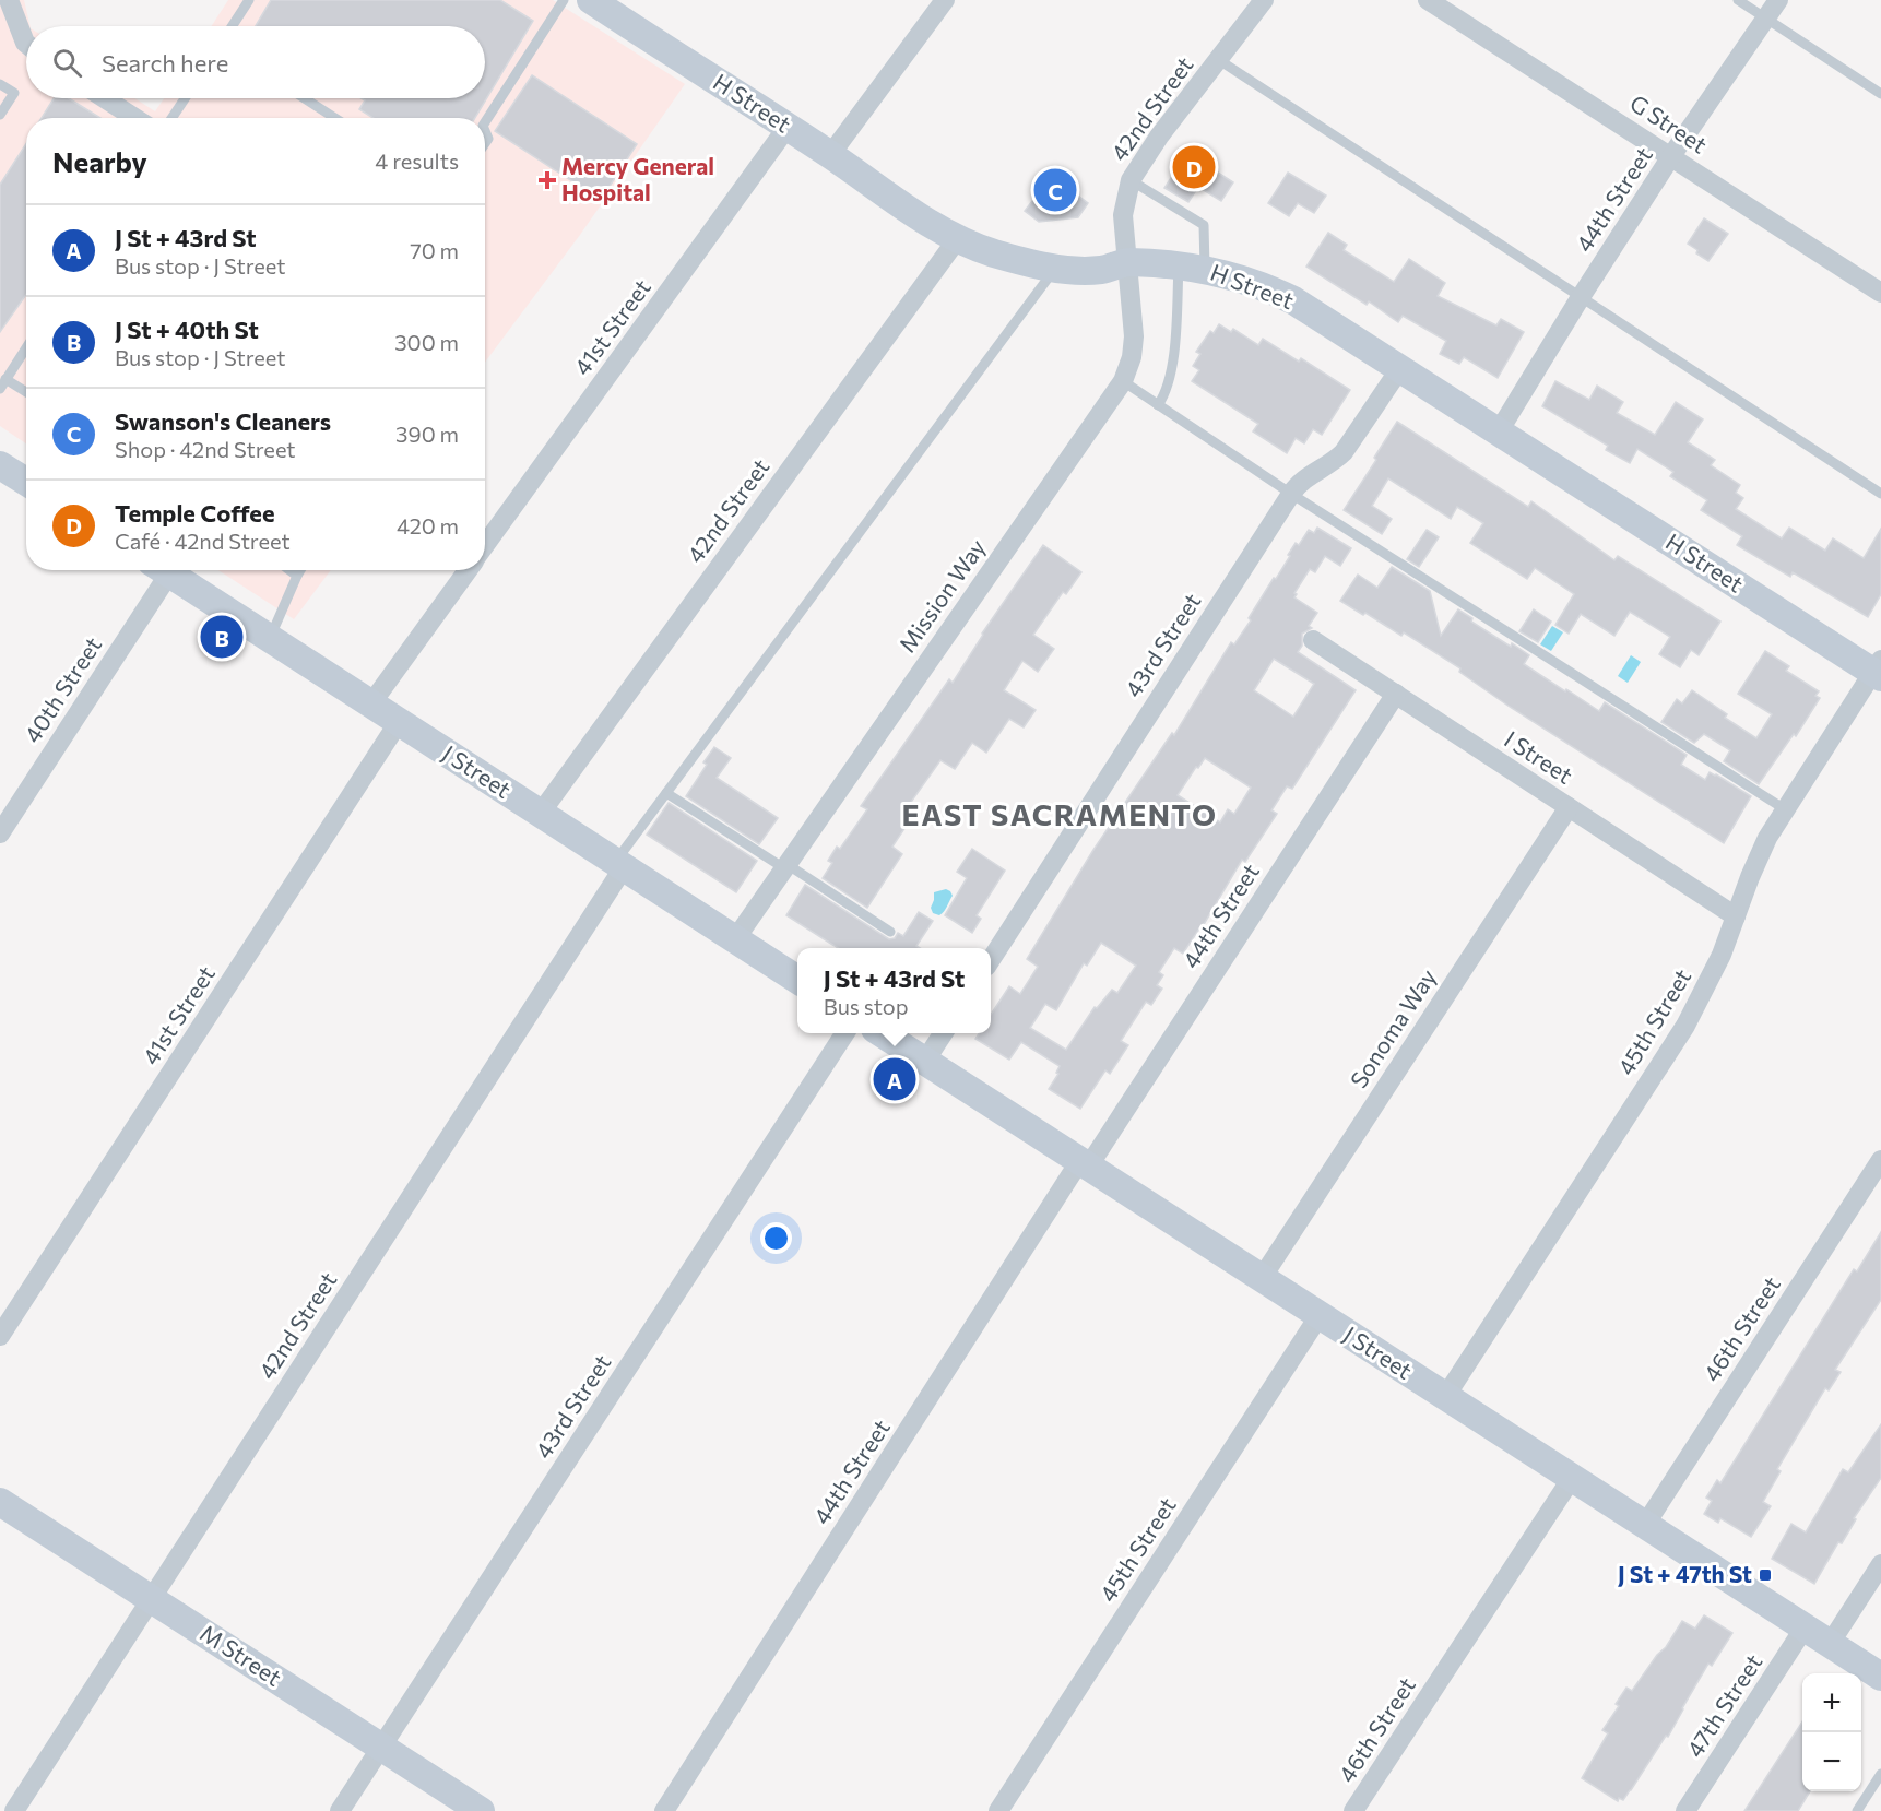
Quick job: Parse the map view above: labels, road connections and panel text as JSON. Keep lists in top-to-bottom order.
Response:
{
  "streets": {
    "main road": ["H Street", "J Street", "M Street"],
    "street": [
      "42nd Street",
      "G Street",
      "44th Street",
      "41st Street",
      "Mission Way",
      "43rd Street",
      "40th Street",
      "I Street",
      "45th Street",
      "Sonoma Way",
      "46th Street",
      "47th Street"
    ]
  },
  "crossings": [
    ["H Street", "42nd Street"],
    ["H Street", "44th Street"],
    ["H Street", "41st Street"],
    ["H Street", "Mission Way"],
    ["H Street", "43rd Street"],
    ["H Street", "45th Street"],
    ["42nd Street", "Mission Way"],
    ["42nd Street", "J Street"],
    ["42nd Street", "M Street"],
    ["G Street", "44th Street"],
    ["44th Street", "I Street"],
    ["44th Street", "J Street"],
    ["41st Street", "J Street"],
    ["Mission Way", "J Street"],
    ["43rd Street", "M Street"],
    ["I Street", "45th Street"],
    ["I Street", "Sonoma Way"],
    ["J Street", "45th Street"],
    ["J Street", "Sonoma Way"],
    ["J Street", "46th Street"],
    ["J Street", "47th Street"]
  ],
  "districts": ["EAST SACRAMENTO"],
  "places": {
    "health": ["Mercy General Hospital"],
    "transit": ["J St + 47th St"]
  },
  "page": {
    "search": "Search here",
    "heading": ["Nearby", "4 results"],
    "pins": [
      "D",
      "C",
      "B",
      "A"
    ],
    "list": [
      {
        "mark": "A",
        "name": "J St + 43rd St",
        "note": "Bus stop · J Street",
        "value": "70 m"
      },
      {
        "mark": "B",
        "name": "J St + 40th St",
        "note": "Bus stop · J Street",
        "value": "300 m"
      },
      {
        "mark": "C",
        "name": "Swanson's Cleaners",
        "note": "Shop · 42nd Street",
        "value": "390 m"
      },
      {
        "mark": "D",
        "name": "Temple Coffee",
        "note": "Café · 42nd Street",
        "value": "420 m"
      }
    ],
    "popup": ["J St + 43rd St", "Bus stop"],
    "map_buttons": ["+", "−"]
  }
}
